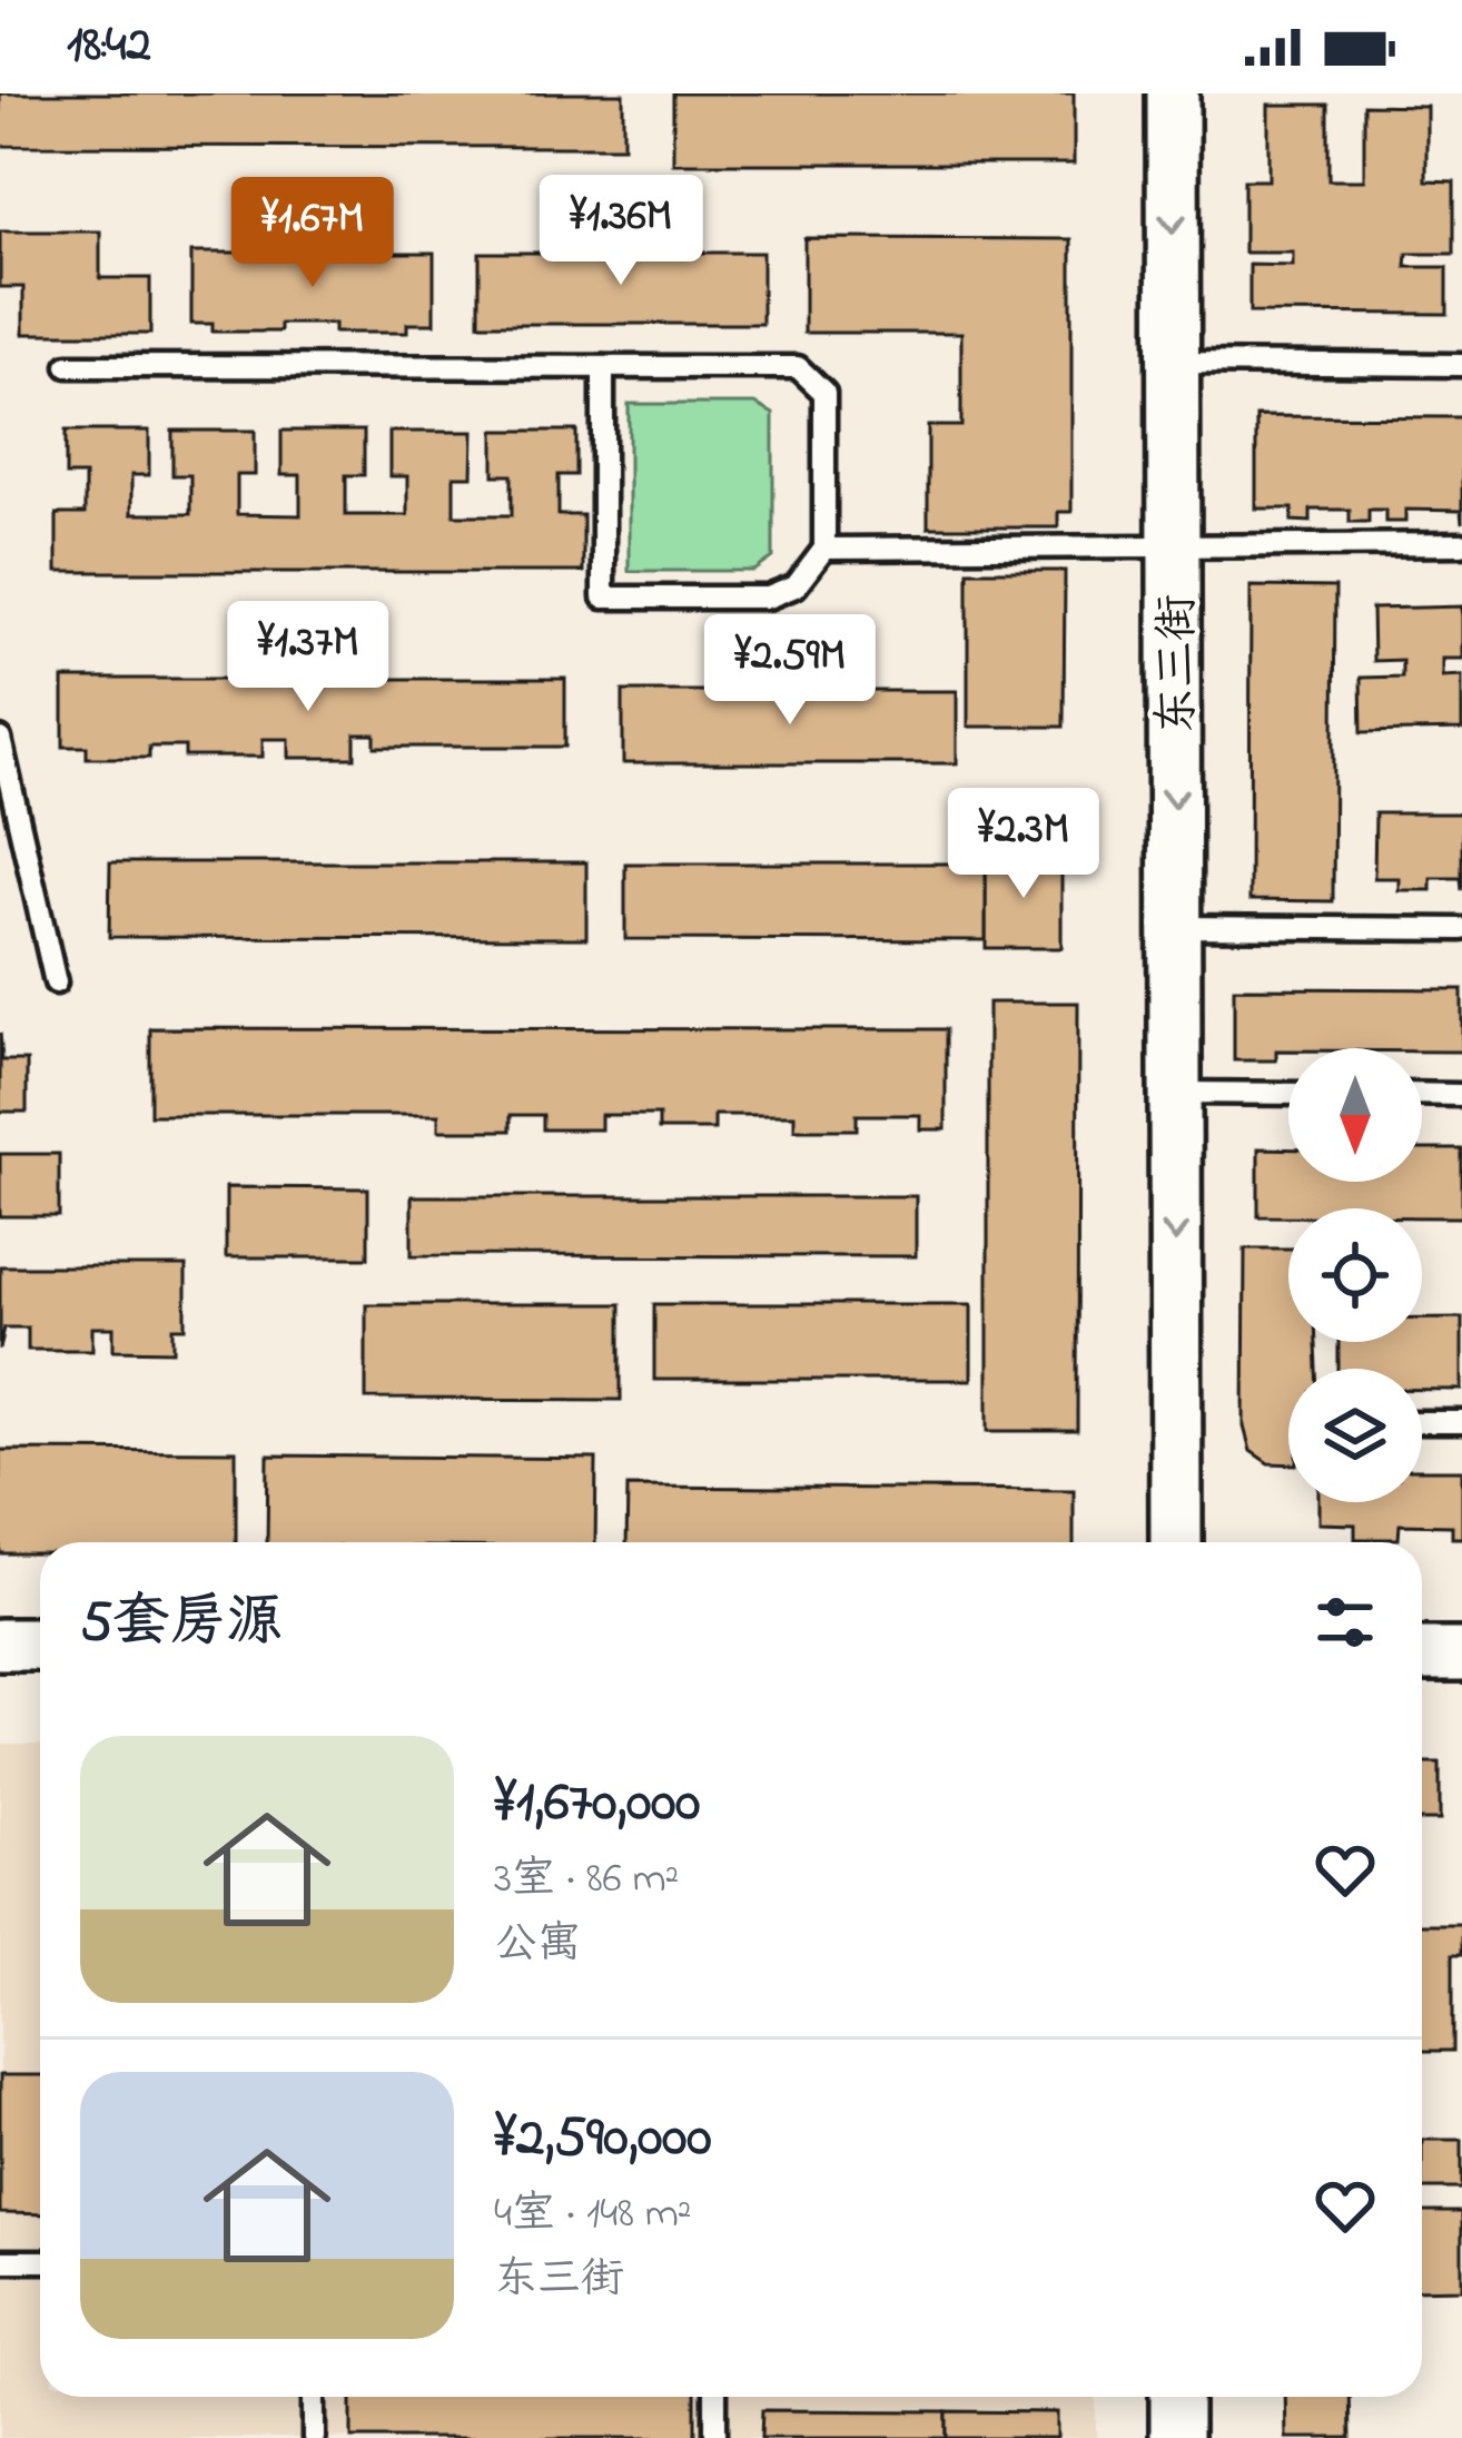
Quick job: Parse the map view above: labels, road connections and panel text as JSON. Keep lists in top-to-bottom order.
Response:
{
  "streets": {
    "street": ["东三街"]
  },
  "one_way": ["东三街"],
  "north": "bottom",
  "page": {
    "status": "18:42",
    "price": [
      "¥1.36M",
      "¥1.67M",
      "¥1.37M",
      "¥2.59M",
      "¥2.3M"
    ],
    "heading": "5套房源",
    "list": [
      {
        "name": "¥1,670,000",
        "note": "3室 · 86 m² · 公寓"
      },
      {
        "name": "¥2,590,000",
        "note": "4室 · 148 m² · 东三街"
      }
    ]
  }
}
